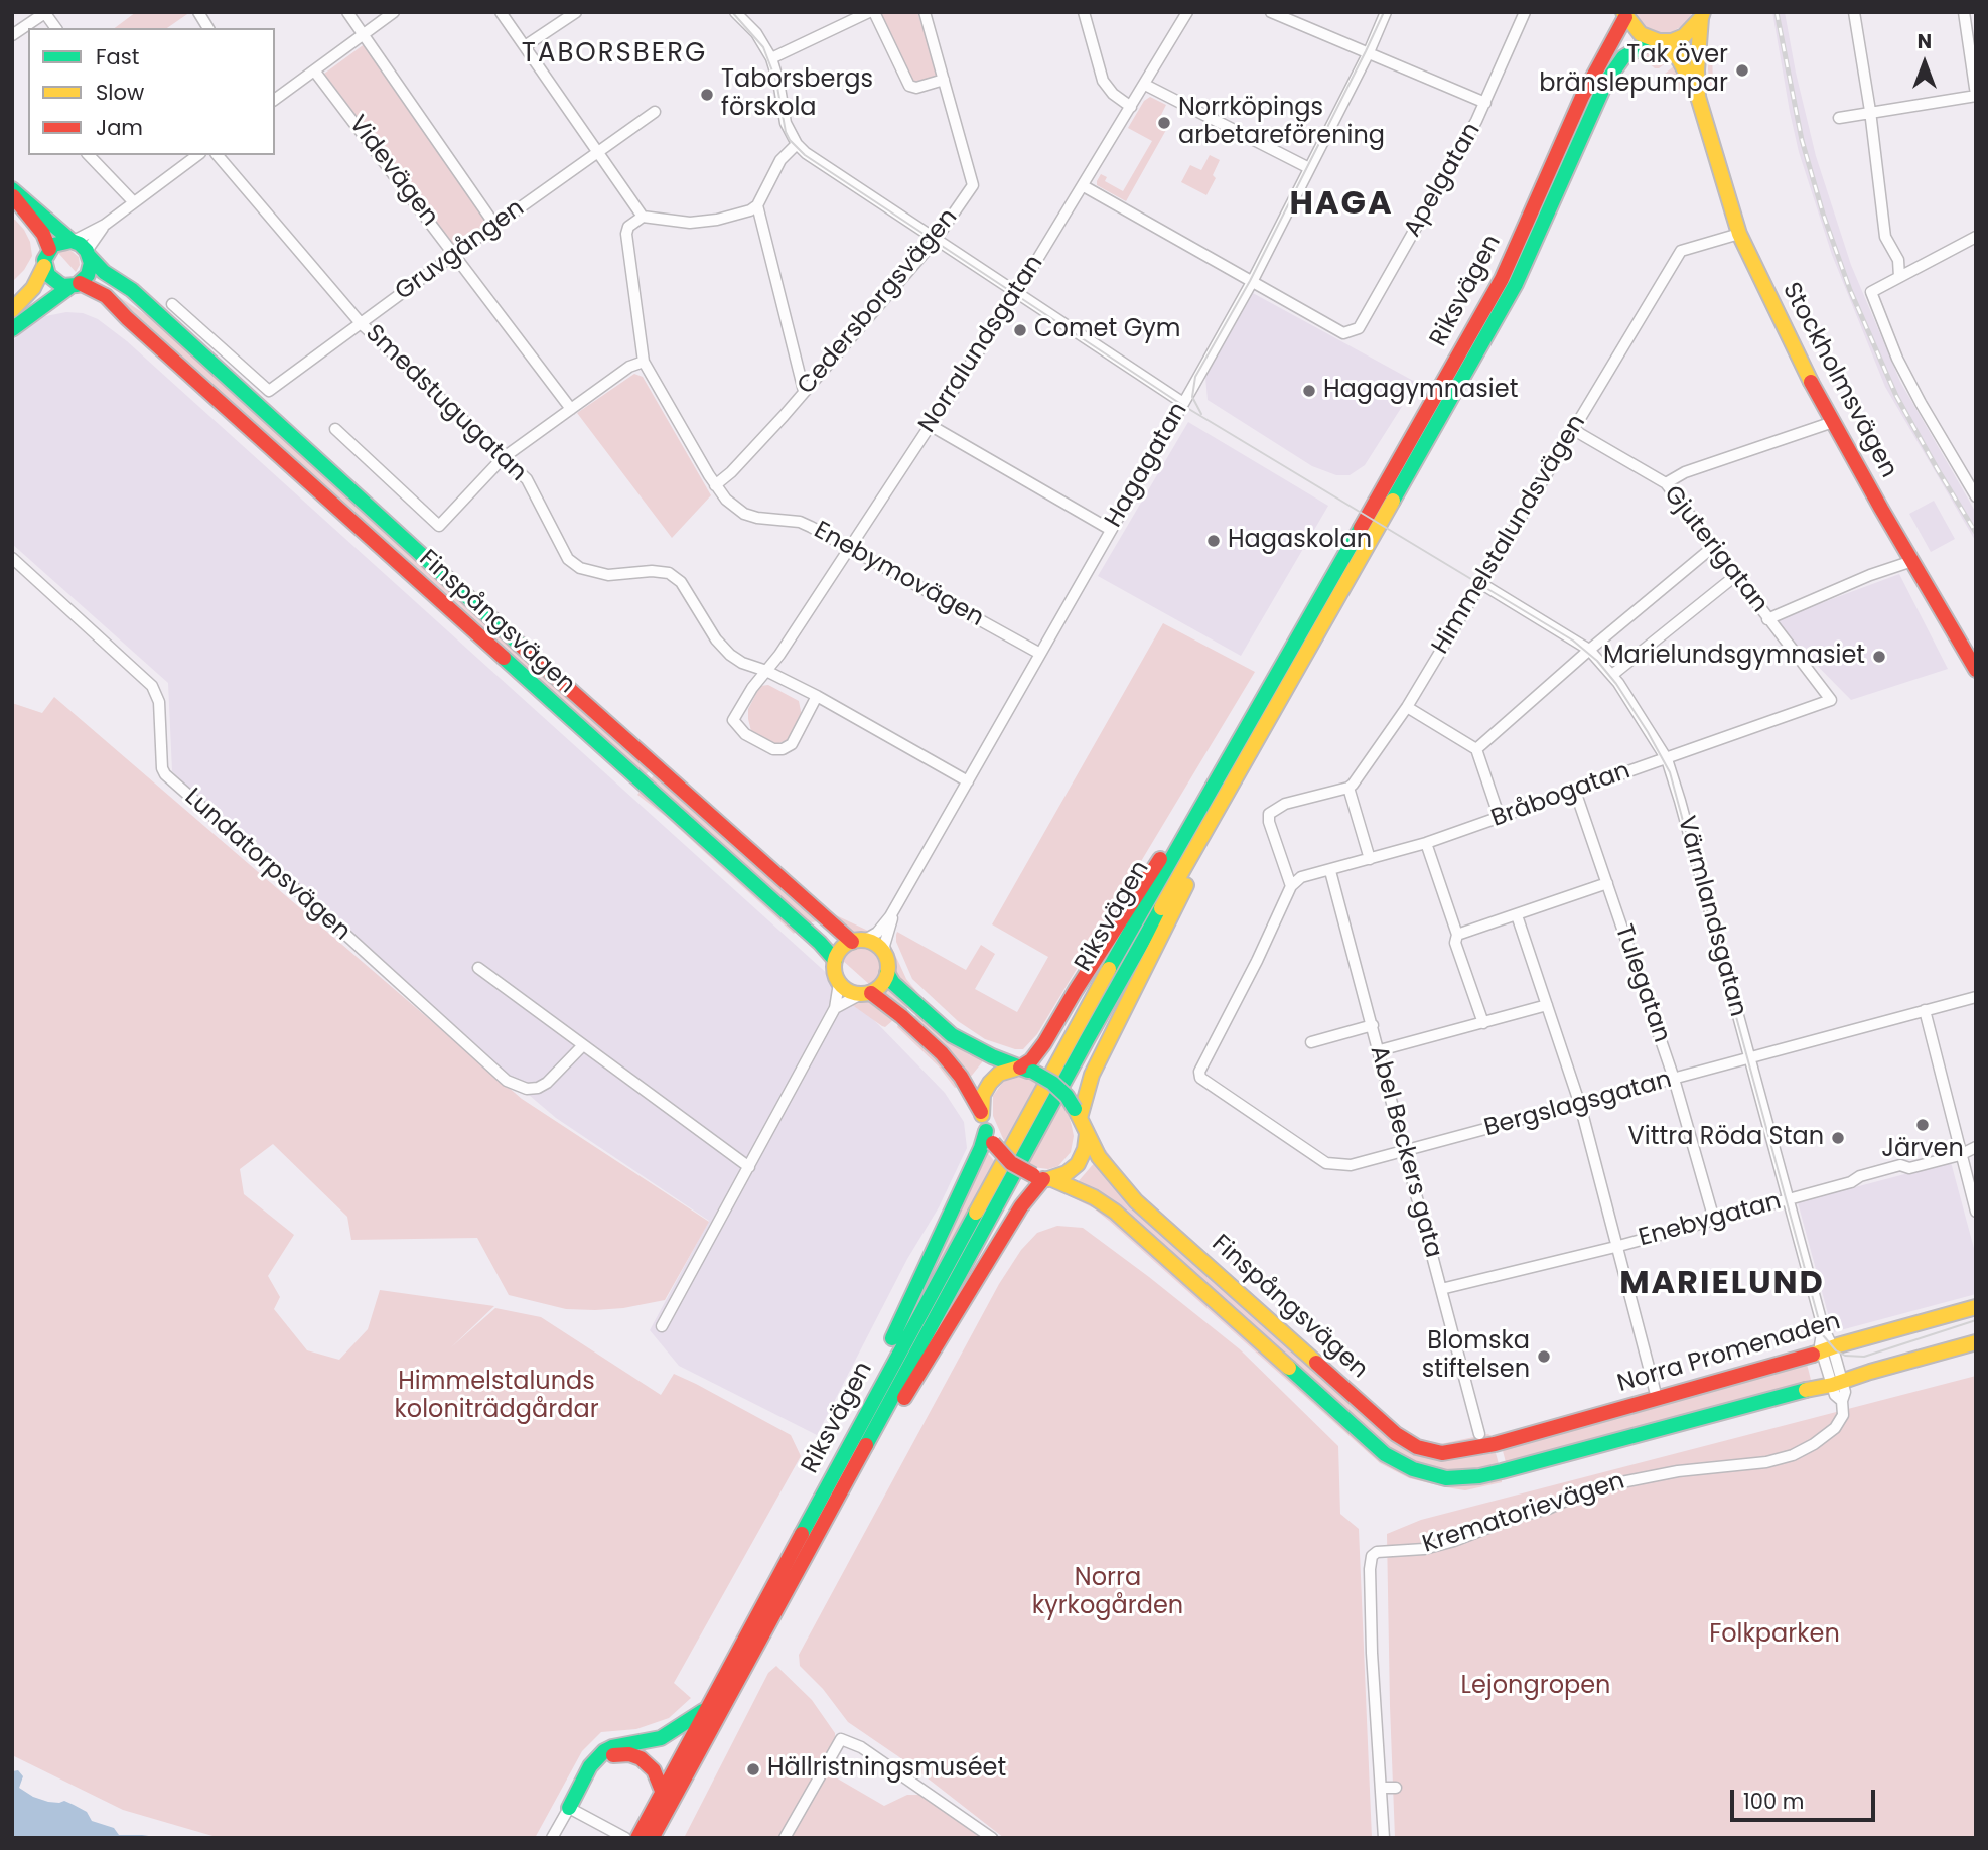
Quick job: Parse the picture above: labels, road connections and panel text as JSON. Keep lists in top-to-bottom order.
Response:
{
  "streets": {
    "main road": [
      "Riksvägen",
      "Stockholmsvägen",
      "Finspångsvägen",
      "Norra Promenaden"
    ],
    "street": [
      "Videvägen",
      "Apelgatan",
      "Gruvgången",
      "Cedersborgsvägen",
      "Norralundsgatan",
      "Smedstugugatan",
      "Hagagatan",
      "Himmelstalundsvägen",
      "Gjuterigatan",
      "Enebymovägen",
      "Bråbogatan",
      "Lundatorpsvägen",
      "Värmlandsgatan",
      "Tulegatan",
      "Bergslagsgatan",
      "Abel Beckers gata",
      "Enebygatan",
      "Krematorievägen"
    ]
  },
  "crossings": [
    ["Videvägen", "Gruvgången"],
    ["Apelgatan", "Hagagatan"],
    ["Gruvgången", "Smedstugugatan"],
    ["Riksvägen", "Stockholmsvägen"],
    ["Cedersborgsvägen", "Enebymovägen"],
    ["Norralundsgatan", "Smedstugugatan"],
    ["Norralundsgatan", "Enebymovägen"],
    ["Stockholmsvägen", "Himmelstalundsvägen"],
    ["Smedstugugatan", "Hagagatan"],
    ["Hagagatan", "Enebymovägen"],
    ["Hagagatan", "Finspångsvägen"],
    ["Himmelstalundsvägen", "Gjuterigatan"],
    ["Himmelstalundsvägen", "Värmlandsgatan"],
    ["Gjuterigatan", "Bråbogatan"],
    ["Finspångsvägen", "Värmlandsgatan"],
    ["Finspångsvägen", "Norra Promenaden"],
    ["Finspångsvägen", "Krematorievägen"],
    ["Bråbogatan", "Värmlandsgatan"],
    ["Bråbogatan", "Tulegatan"],
    ["Bråbogatan", "Bergslagsgatan"],
    ["Bråbogatan", "Abel Beckers gata"],
    ["Värmlandsgatan", "Bergslagsgatan"],
    ["Värmlandsgatan", "Enebygatan"],
    ["Värmlandsgatan", "Norra Promenaden"],
    ["Värmlandsgatan", "Krematorievägen"],
    ["Tulegatan", "Bergslagsgatan"],
    ["Tulegatan", "Enebygatan"],
    ["Bergslagsgatan", "Abel Beckers gata"],
    ["Abel Beckers gata", "Enebygatan"]
  ],
  "districts": ["TABORSBERG", "HAGA", "MARIELUND"],
  "parks": [
    "Himmelstalunds koloniträdgårdar",
    "Norra kyrkogården",
    "Folkparken",
    "Lejongropen"
  ],
  "places": [
    "Tak över bränslepumpar",
    "Taborsbergs förskola",
    "Norrköpings arbetareförening",
    "Comet Gym",
    "Hagagymnasiet",
    "Hagaskolan",
    "Marielundsgymnasiet",
    "Järven",
    "Vittra Röda Stan",
    "Blomska stiftelsen",
    "Hällristningsmuséet"
  ],
  "legend": ["Fast", "Slow", "Jam"],
  "scale_bar": "100 m",
  "north": "top"
}
